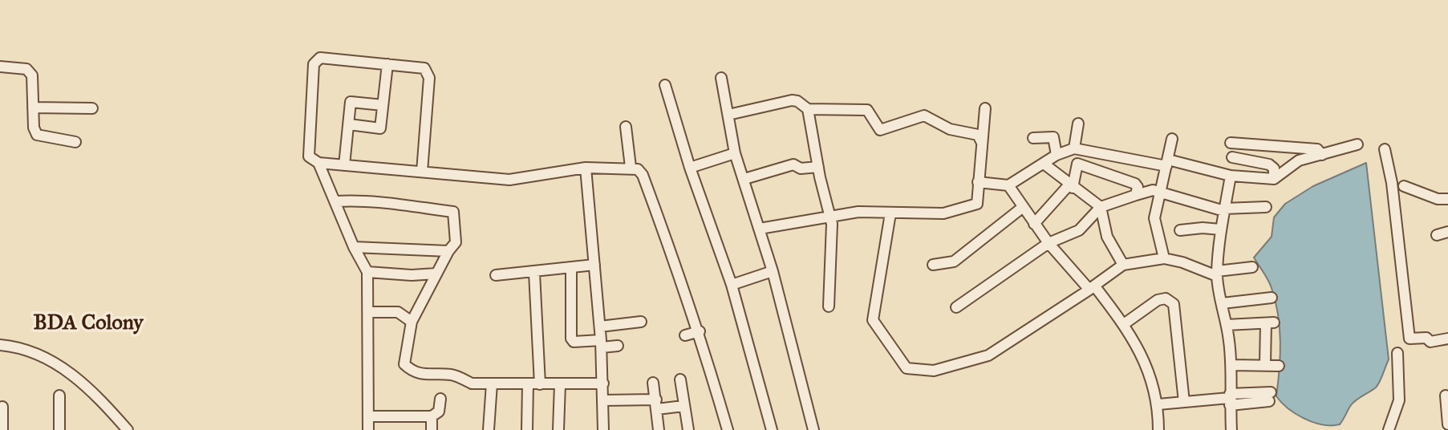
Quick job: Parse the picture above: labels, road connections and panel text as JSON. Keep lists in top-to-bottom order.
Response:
{
  "districts": ["BDA Colony"]
}
